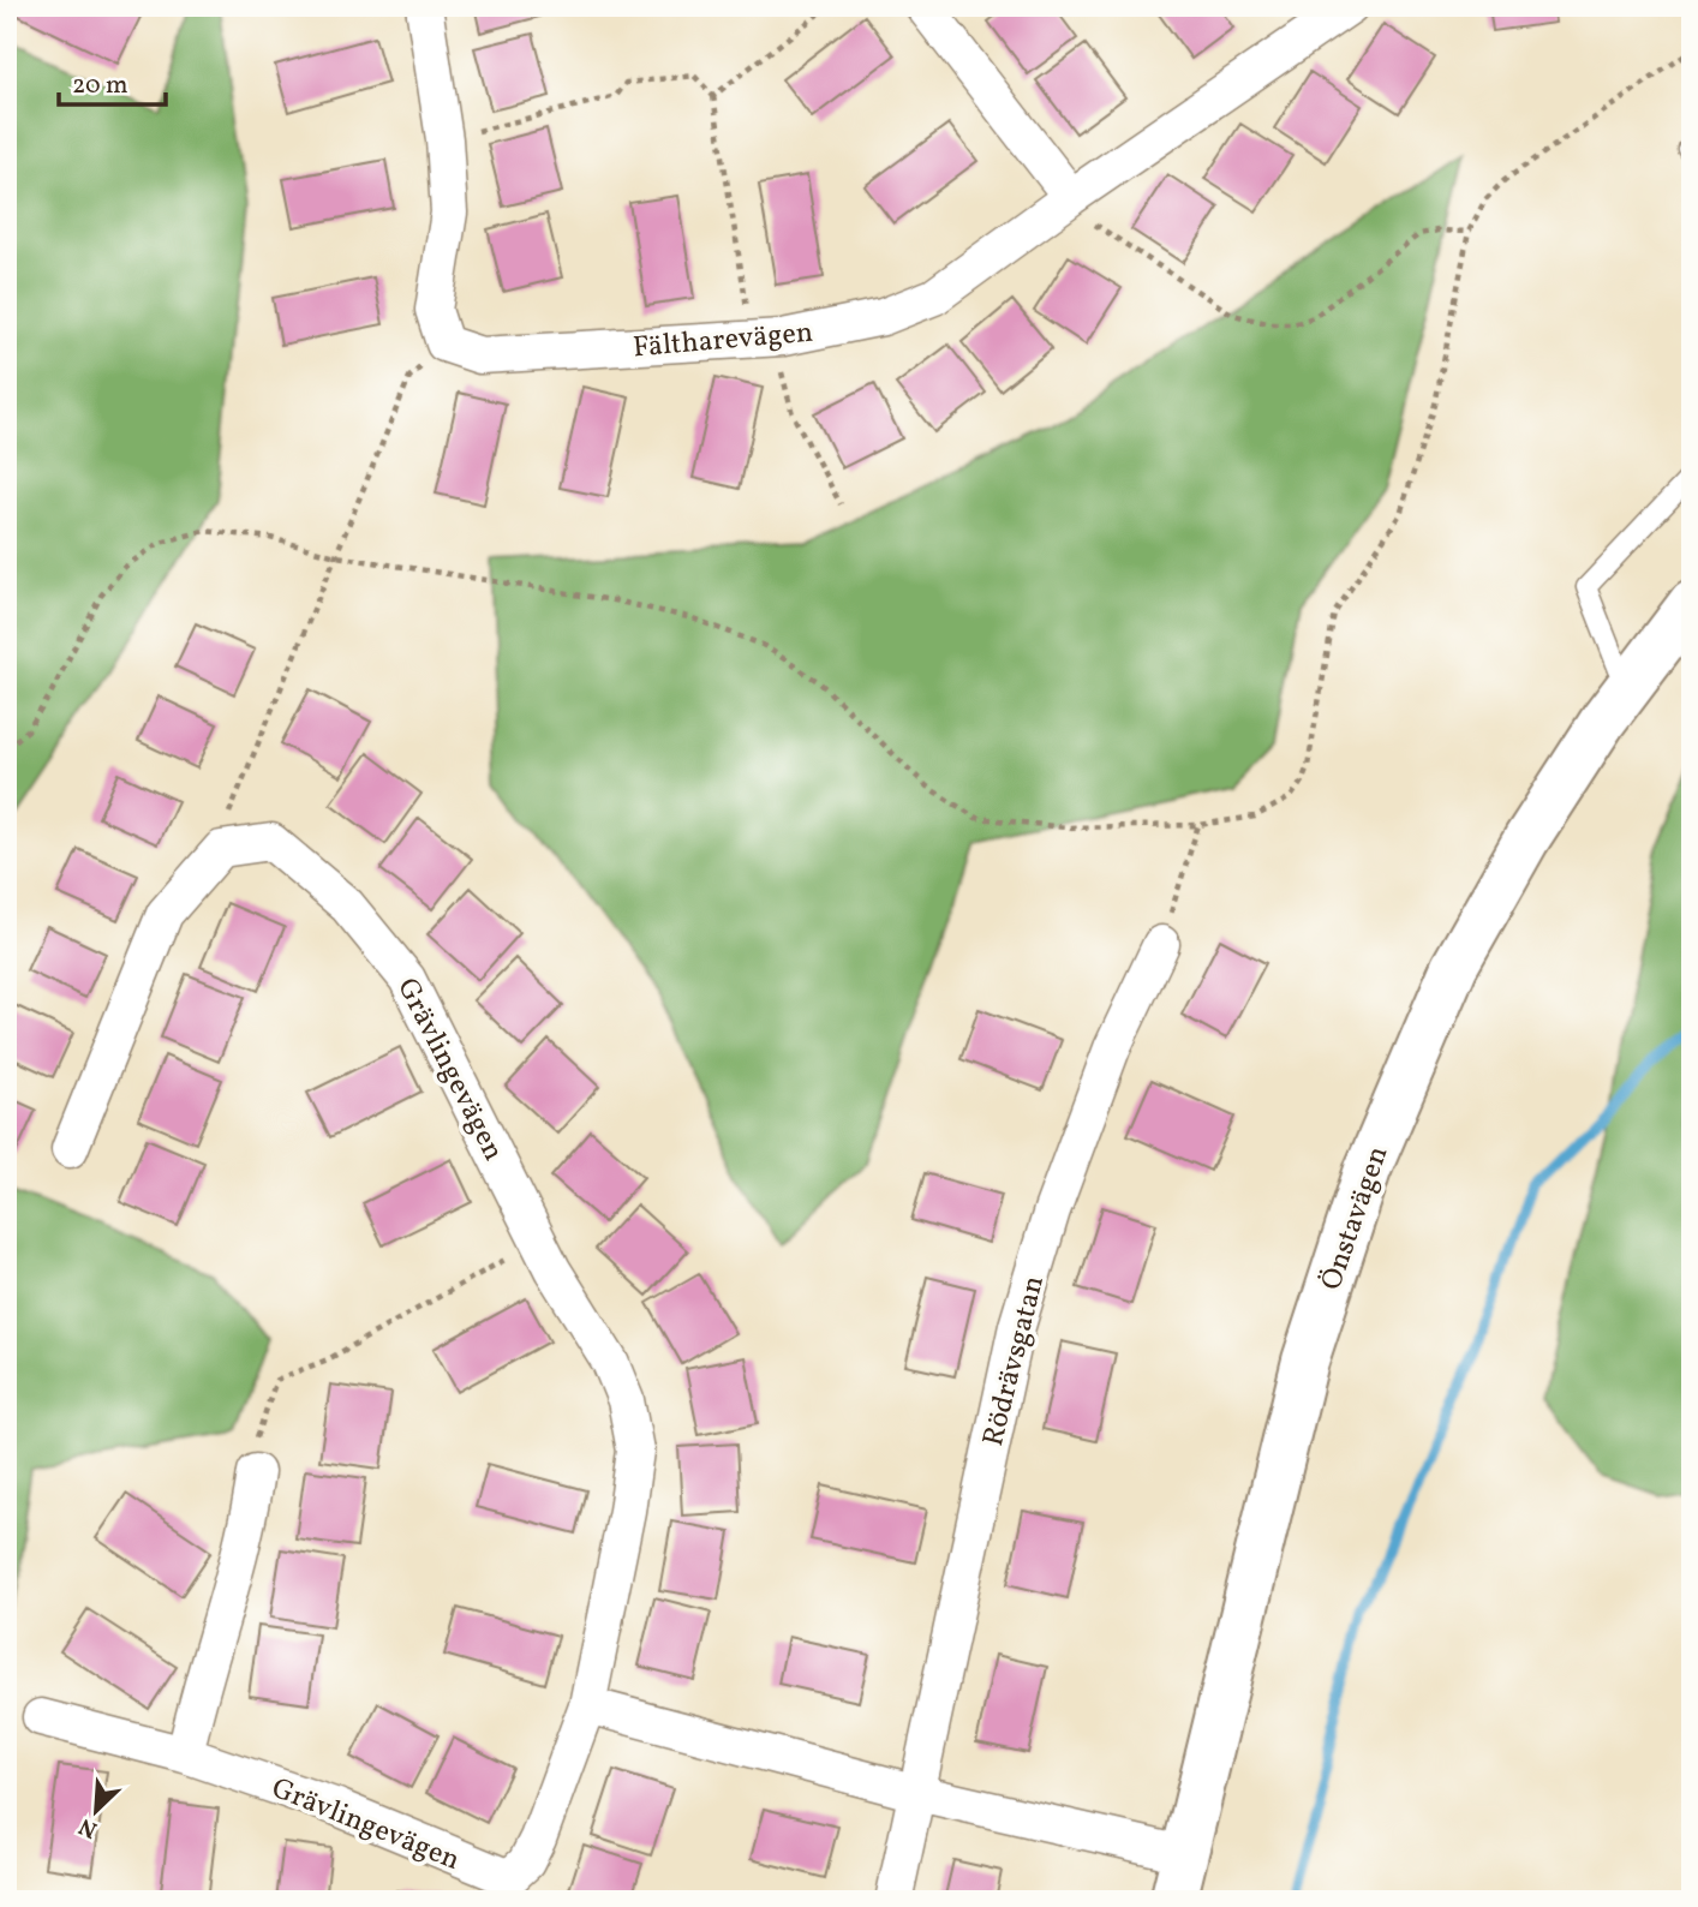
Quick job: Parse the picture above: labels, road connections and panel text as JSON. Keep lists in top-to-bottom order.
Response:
{
  "streets": {
    "street": [
      "Fältharevägen",
      "Grävlingevägen",
      "Önstavägen",
      "Rödrävsgatan"
    ]
  },
  "scale_bar": "20 m",
  "north": "bottom left"
}
